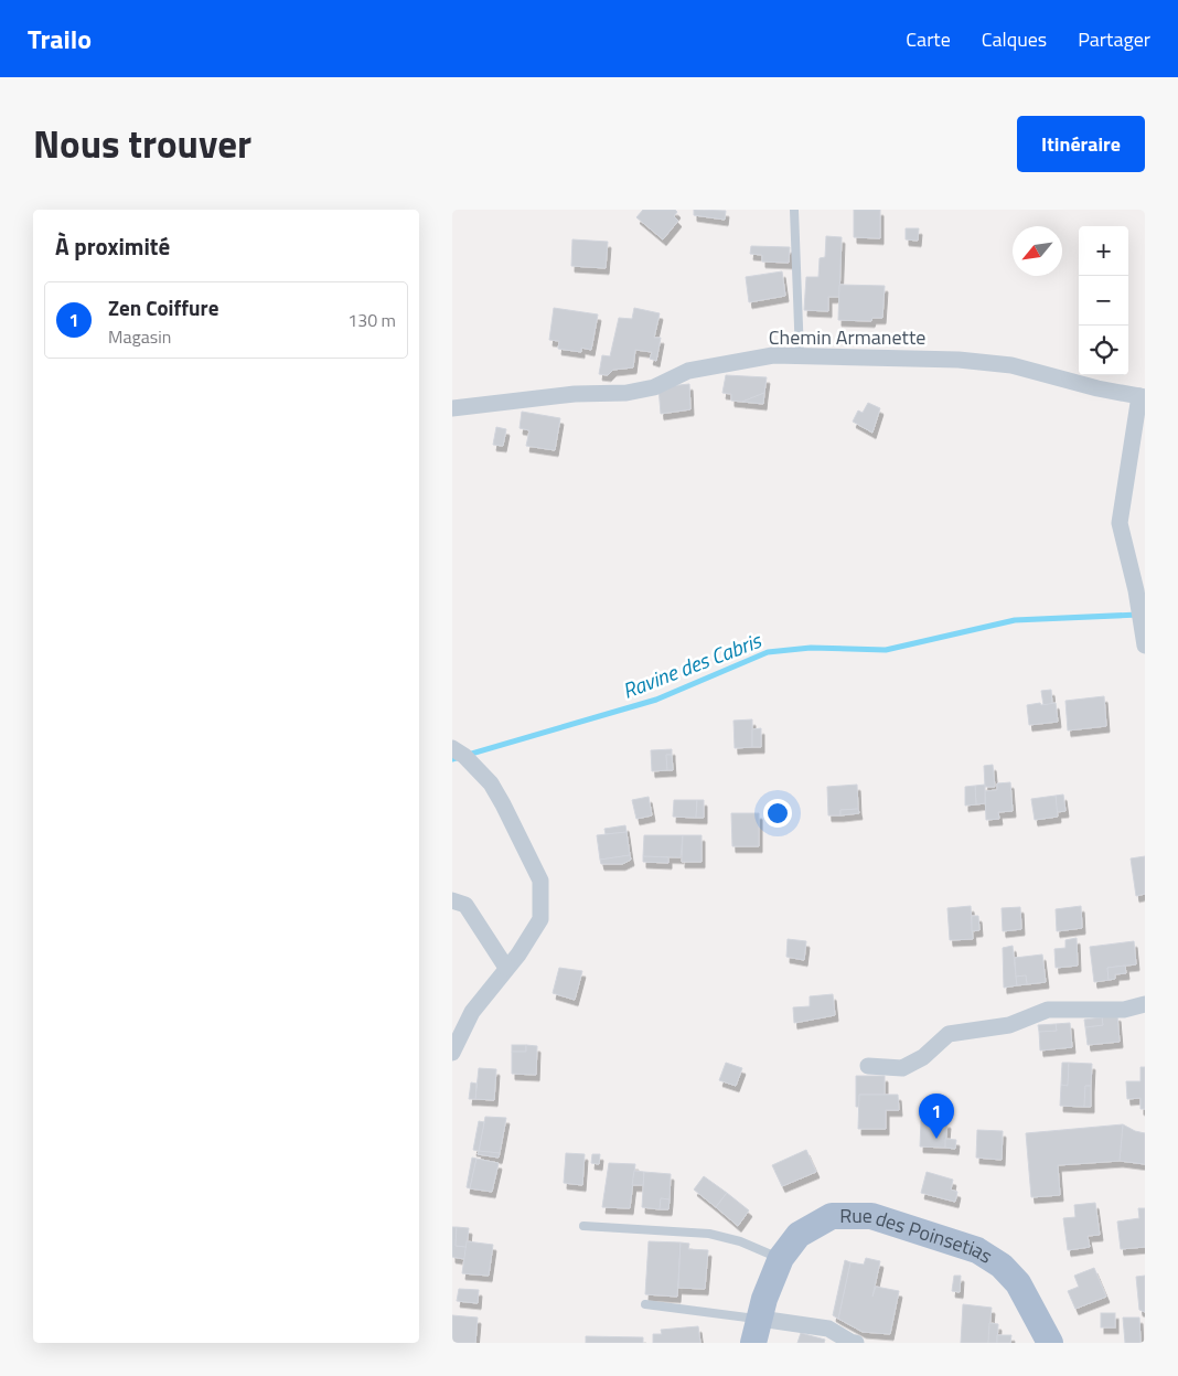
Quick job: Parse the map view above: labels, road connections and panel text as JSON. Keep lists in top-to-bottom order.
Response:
{
  "streets": {
    "main road": ["Rue des Poinsetias"],
    "street": ["Chemin Armanette"]
  },
  "water": ["Ravine des Cabris"],
  "north": "bottom left",
  "page": {
    "header": "Trailo",
    "nav": ["Carte", "Calques", "Partager"],
    "title": "Nous trouver",
    "buttons": "Itinéraire",
    "heading": "À proximité",
    "map_buttons": ["+", "−"],
    "list": [
      {
        "mark": "1",
        "name": "Zen Coiffure",
        "note": "Magasin",
        "value": "130 m"
      }
    ],
    "pins": "1"
  }
}
